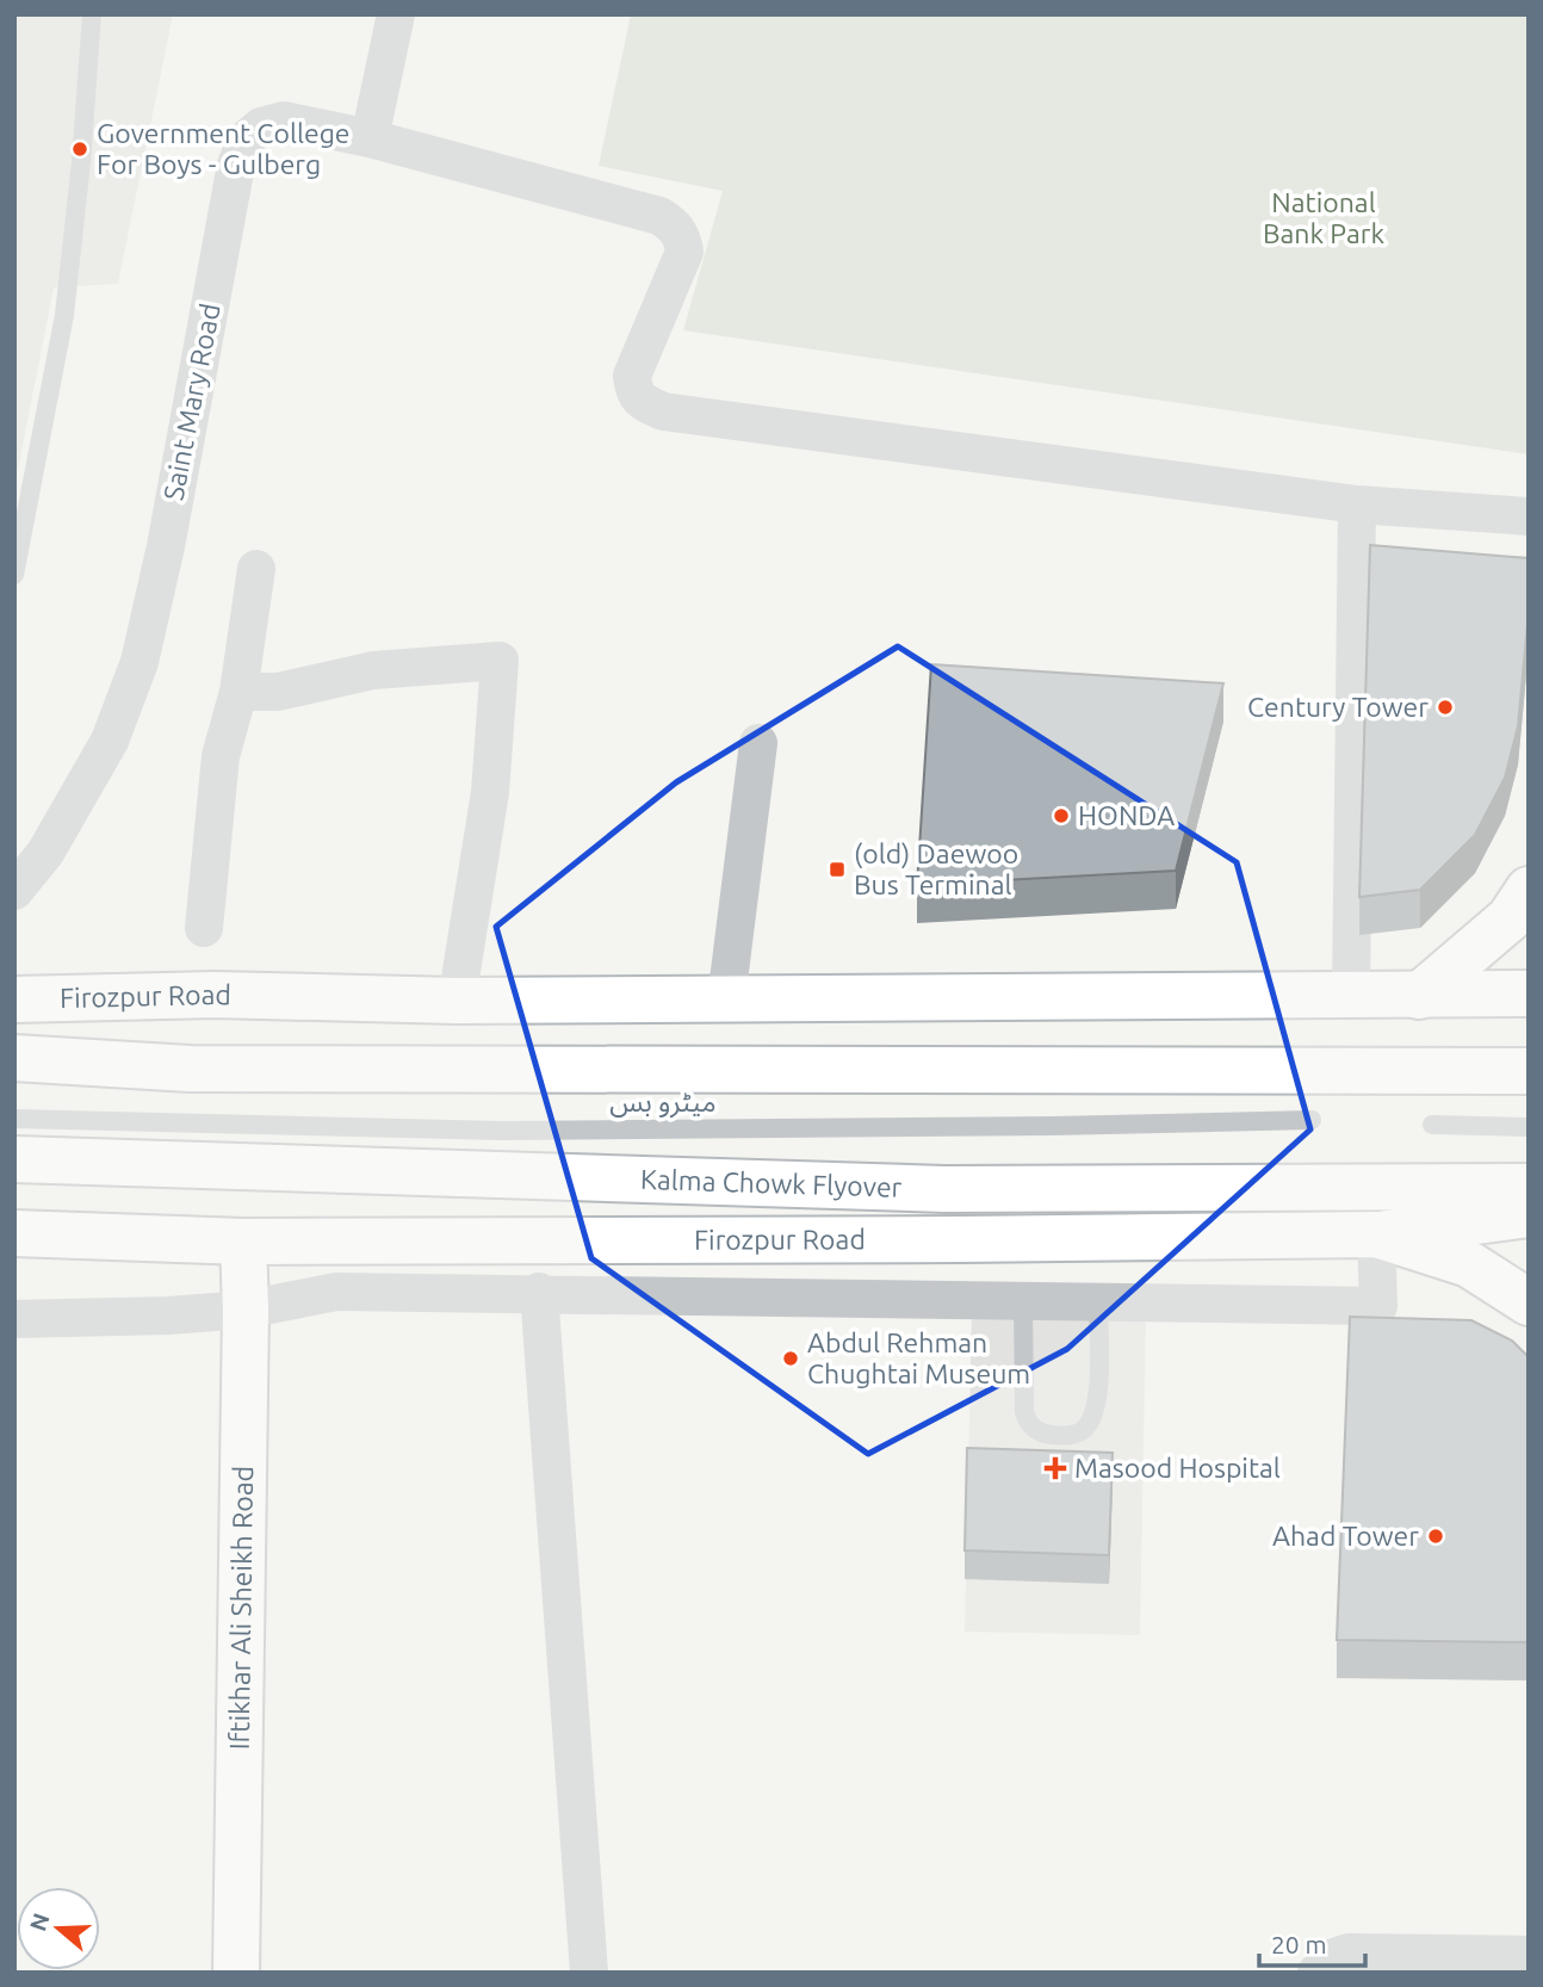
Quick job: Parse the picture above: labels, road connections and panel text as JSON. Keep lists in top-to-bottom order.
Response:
{
  "streets": {
    "main road": ["Firozpur Road", "Kalma Chowk Flyover", "Iftikhar Ali Sheikh Road"],
    "street": ["Saint Mary Road"],
    "lane": ["میٹرو بس"]
  },
  "crossings": [
    ["Firozpur Road", "Iftikhar Ali Sheikh Road"]
  ],
  "parks": ["National Bank Park"],
  "places": {
    "other": [
      "Government College For Boys - Gulberg",
      "Century Tower",
      "HONDA",
      "Abdul Rehman Chughtai Museum",
      "Ahad Tower"
    ],
    "transit": ["(old) Daewoo Bus Terminal"],
    "health": ["Masood Hospital"]
  },
  "scale_bar": "20 m",
  "north": "left"
}
